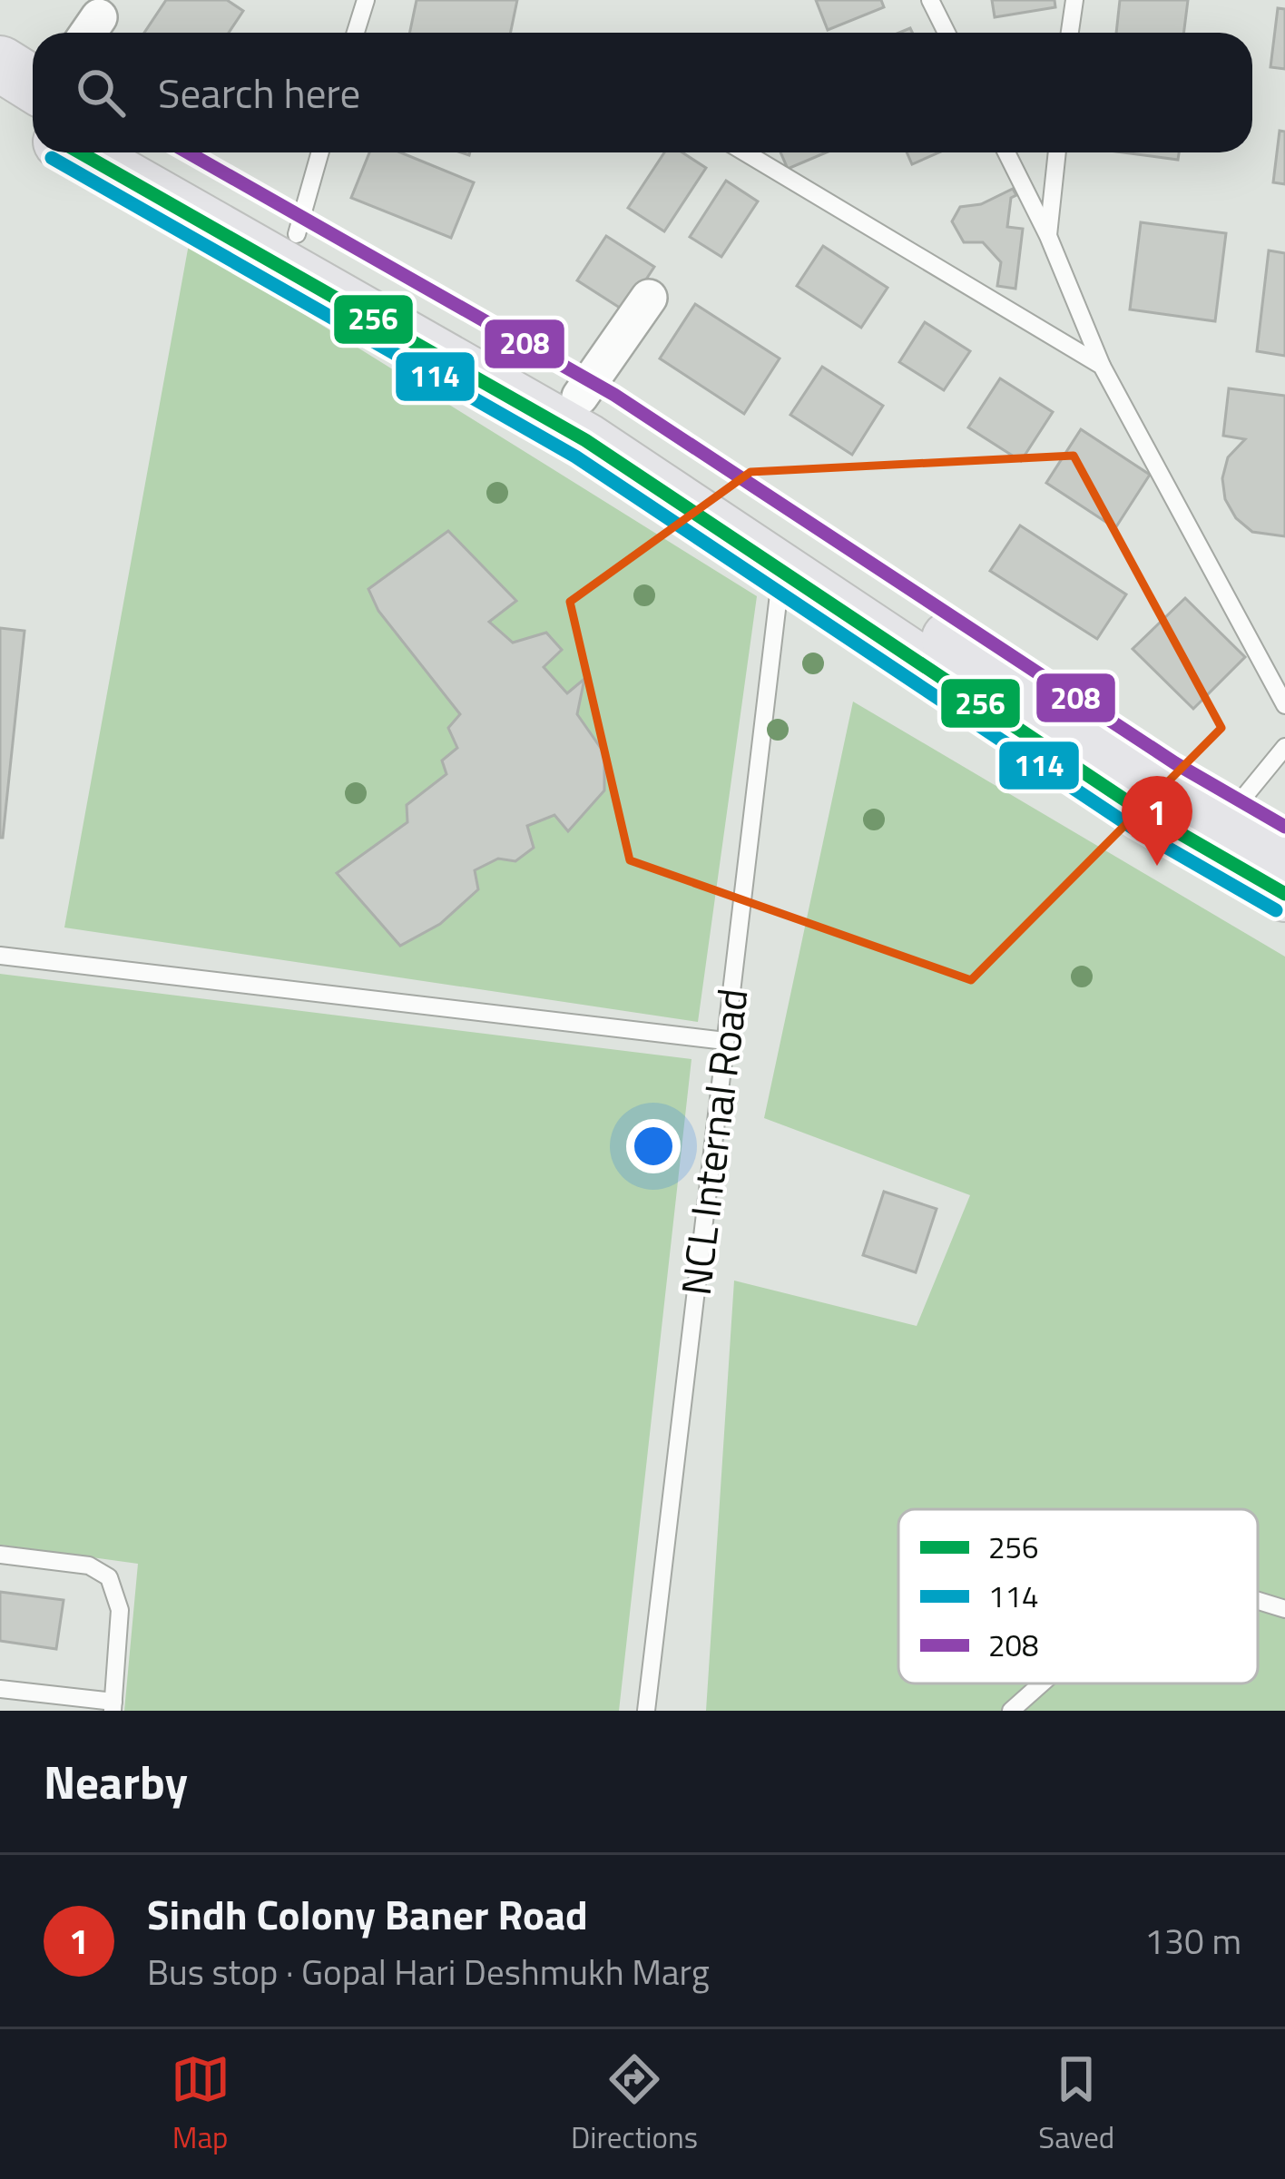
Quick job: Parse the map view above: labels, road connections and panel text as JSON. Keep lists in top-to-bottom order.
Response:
{
  "streets": {
    "lane": ["NCL Internal Road"]
  },
  "lines": ["transit line 256", "transit line 208", "transit line 114"],
  "legend": ["256", "114", "208"],
  "page": {
    "search": "Search here",
    "pins": "1",
    "heading": "Nearby",
    "list": [
      {
        "mark": "1",
        "name": "Sindh Colony Baner Road",
        "note": "Bus stop · Gopal Hari Deshmukh Marg",
        "value": "130 m"
      }
    ],
    "nav": ["Map", "Directions", "Saved"]
  }
}
